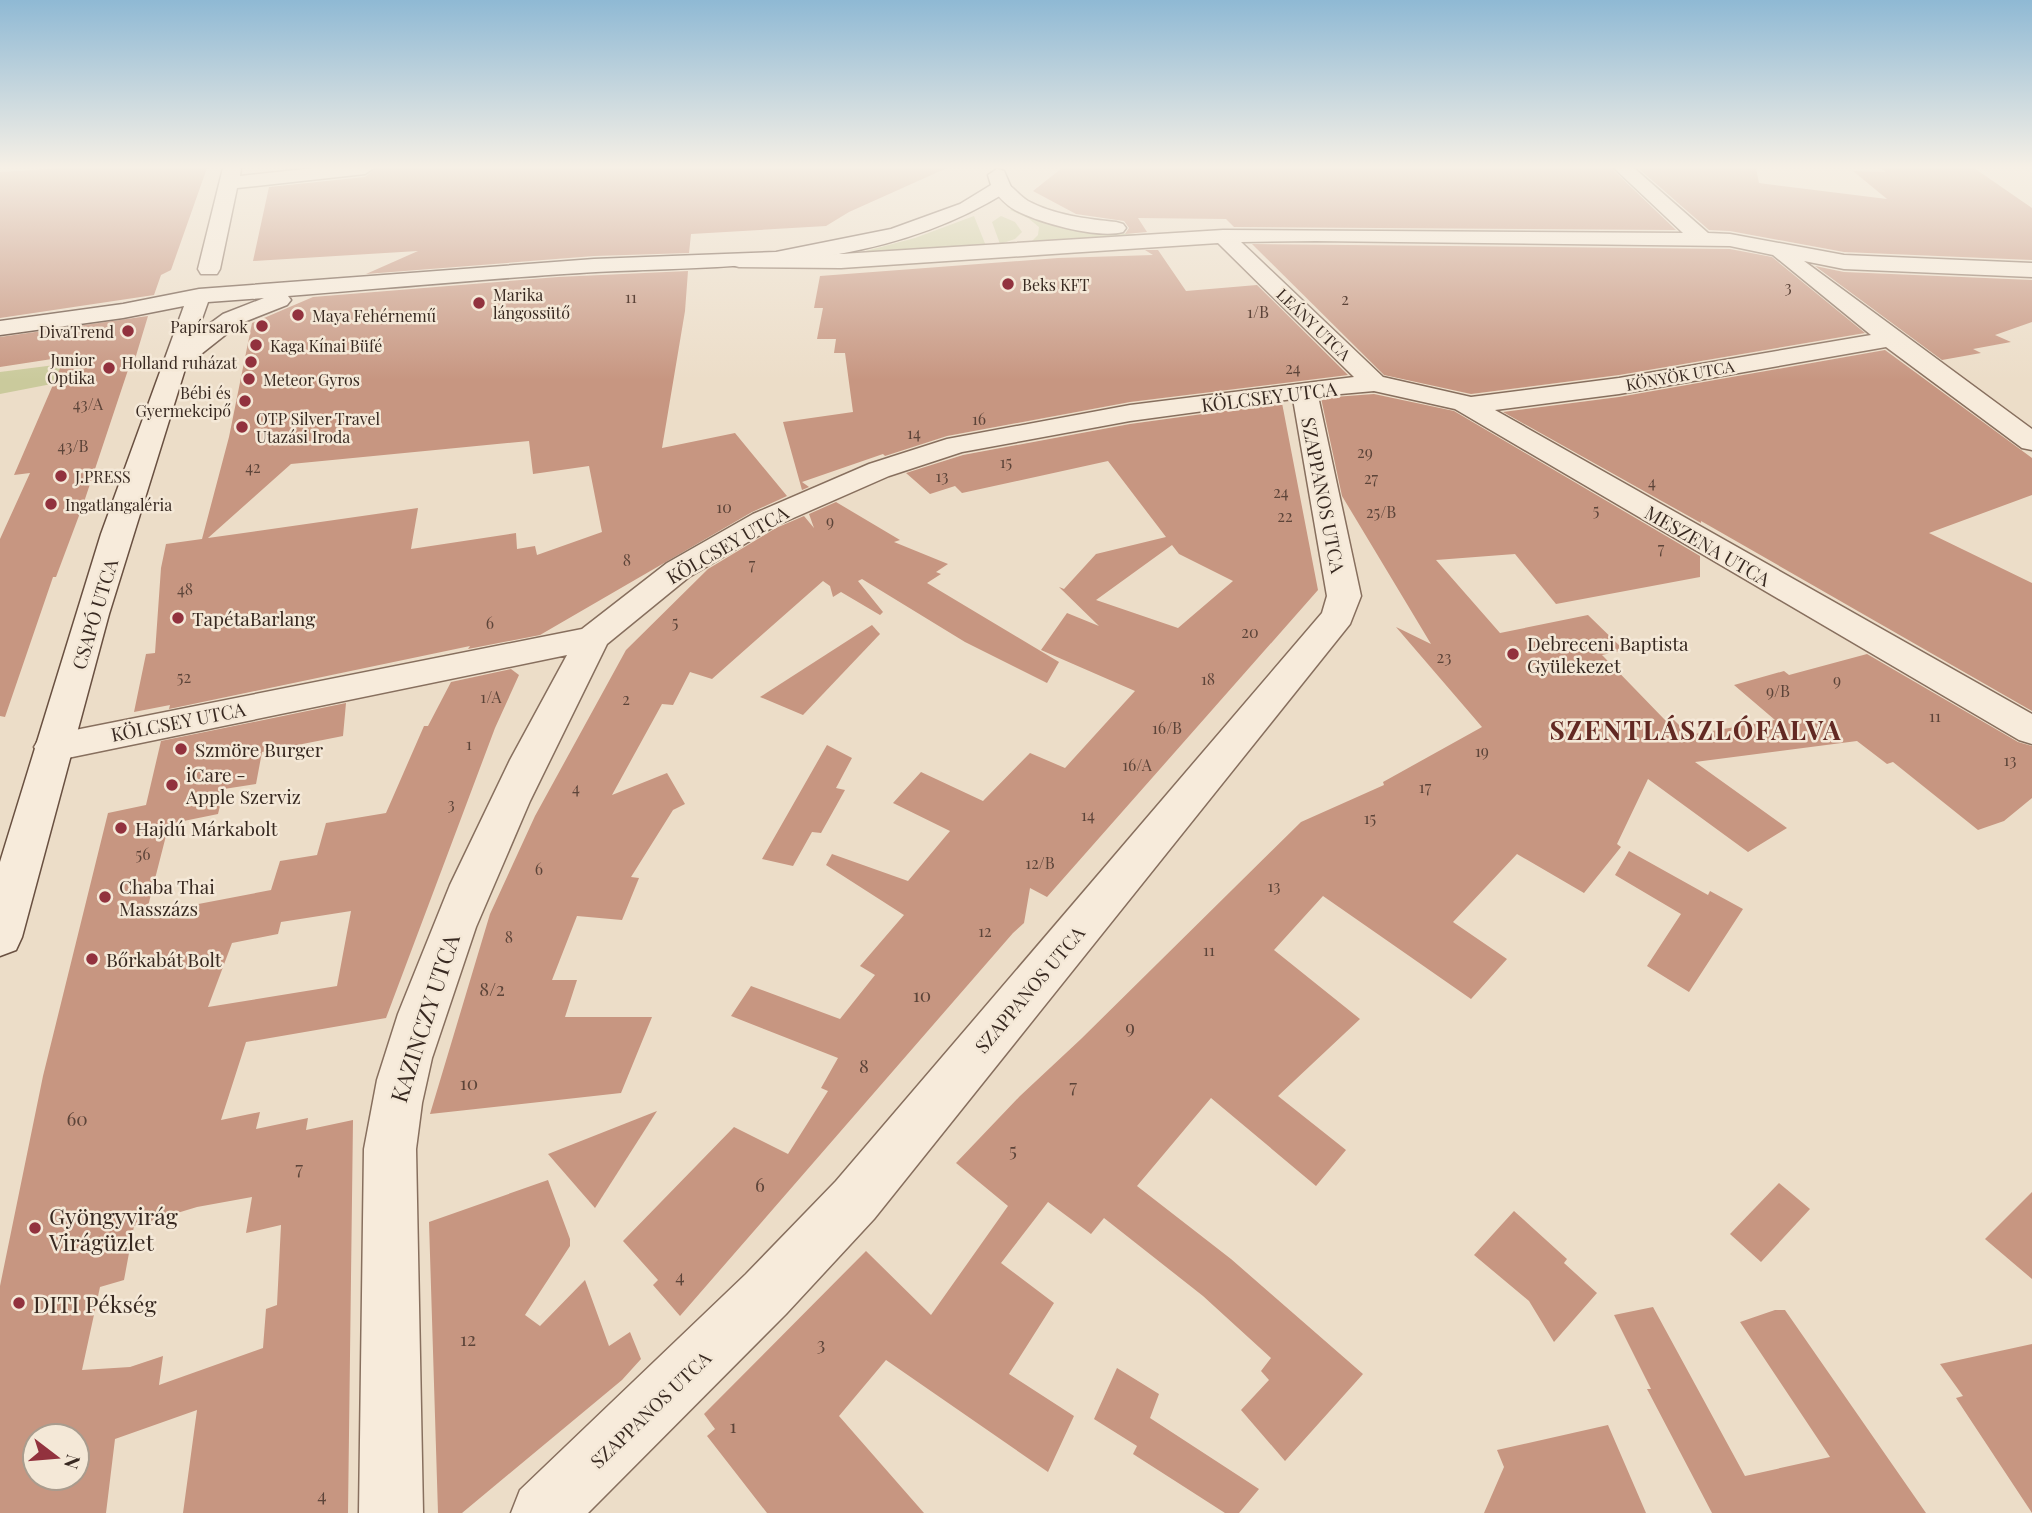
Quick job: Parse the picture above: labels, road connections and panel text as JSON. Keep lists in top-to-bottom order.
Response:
{
  "streets": {
    "street": [
      "LEÁNY UTCA",
      "KÖNYÖK UTCA",
      "KÖLCSEY UTCA",
      "SZAPPANOS UTCA",
      "MESZENA UTCA",
      "CSAPÓ UTCA",
      "KAZINCZY UTCA"
    ]
  },
  "crossings": [
    ["LEÁNY UTCA", "KÖLCSEY UTCA"],
    ["LEÁNY UTCA", "MESZENA UTCA"],
    ["KÖNYÖK UTCA", "MESZENA UTCA"],
    ["KÖLCSEY UTCA", "SZAPPANOS UTCA"],
    ["KÖLCSEY UTCA", "MESZENA UTCA"],
    ["KÖLCSEY UTCA", "CSAPÓ UTCA"],
    ["KÖLCSEY UTCA", "KAZINCZY UTCA"]
  ],
  "districts": ["SZENTLÁSZLÓFALVA"],
  "places": [
    "Beks KFT",
    "Marika lángossütő",
    "Maya Fehérnemű",
    "Papírsarok",
    "DivaTrend",
    "Kaga Kínai Büfé",
    "Holland ruházat",
    "Junior Optika",
    "Meteor Gyros",
    "Bébi és Gyermekcipő",
    "OTP Silver Travel Utazási Iroda",
    "J.PRESS",
    "Ingatlangaléria",
    "TapétaBarlang",
    "Debreceni Baptista Gyülekezet",
    "Szmöre Burger",
    "iCare - Apple Szerviz",
    "Hajdú Márkabolt",
    "Chaba Thai Masszázs",
    "Bőrkabát Bolt",
    "Gyöngyvirág Virágüzlet",
    "DITI Pékség"
  ],
  "house_numbers": [
    "3",
    "11",
    "2",
    "1/B",
    "24",
    "43/A",
    "16",
    "14",
    "43/B",
    "29",
    "15",
    "42",
    "13",
    "27",
    "4",
    "24",
    "10",
    "5",
    "25/B",
    "22",
    "9",
    "7",
    "8",
    "7",
    "48",
    "5",
    "6",
    "20",
    "23",
    "52",
    "18",
    "9",
    "9/B",
    "1/A",
    "2",
    "11",
    "16/B",
    "1",
    "19",
    "13",
    "16/A",
    "17",
    "4",
    "3",
    "14",
    "15",
    "56",
    "12/B",
    "6",
    "13",
    "12",
    "8",
    "11",
    "8/2",
    "10",
    "9",
    "8",
    "10",
    "7",
    "60",
    "5",
    "7",
    "6",
    "4",
    "12",
    "3",
    "1",
    "4"
  ],
  "north": "right"
}
